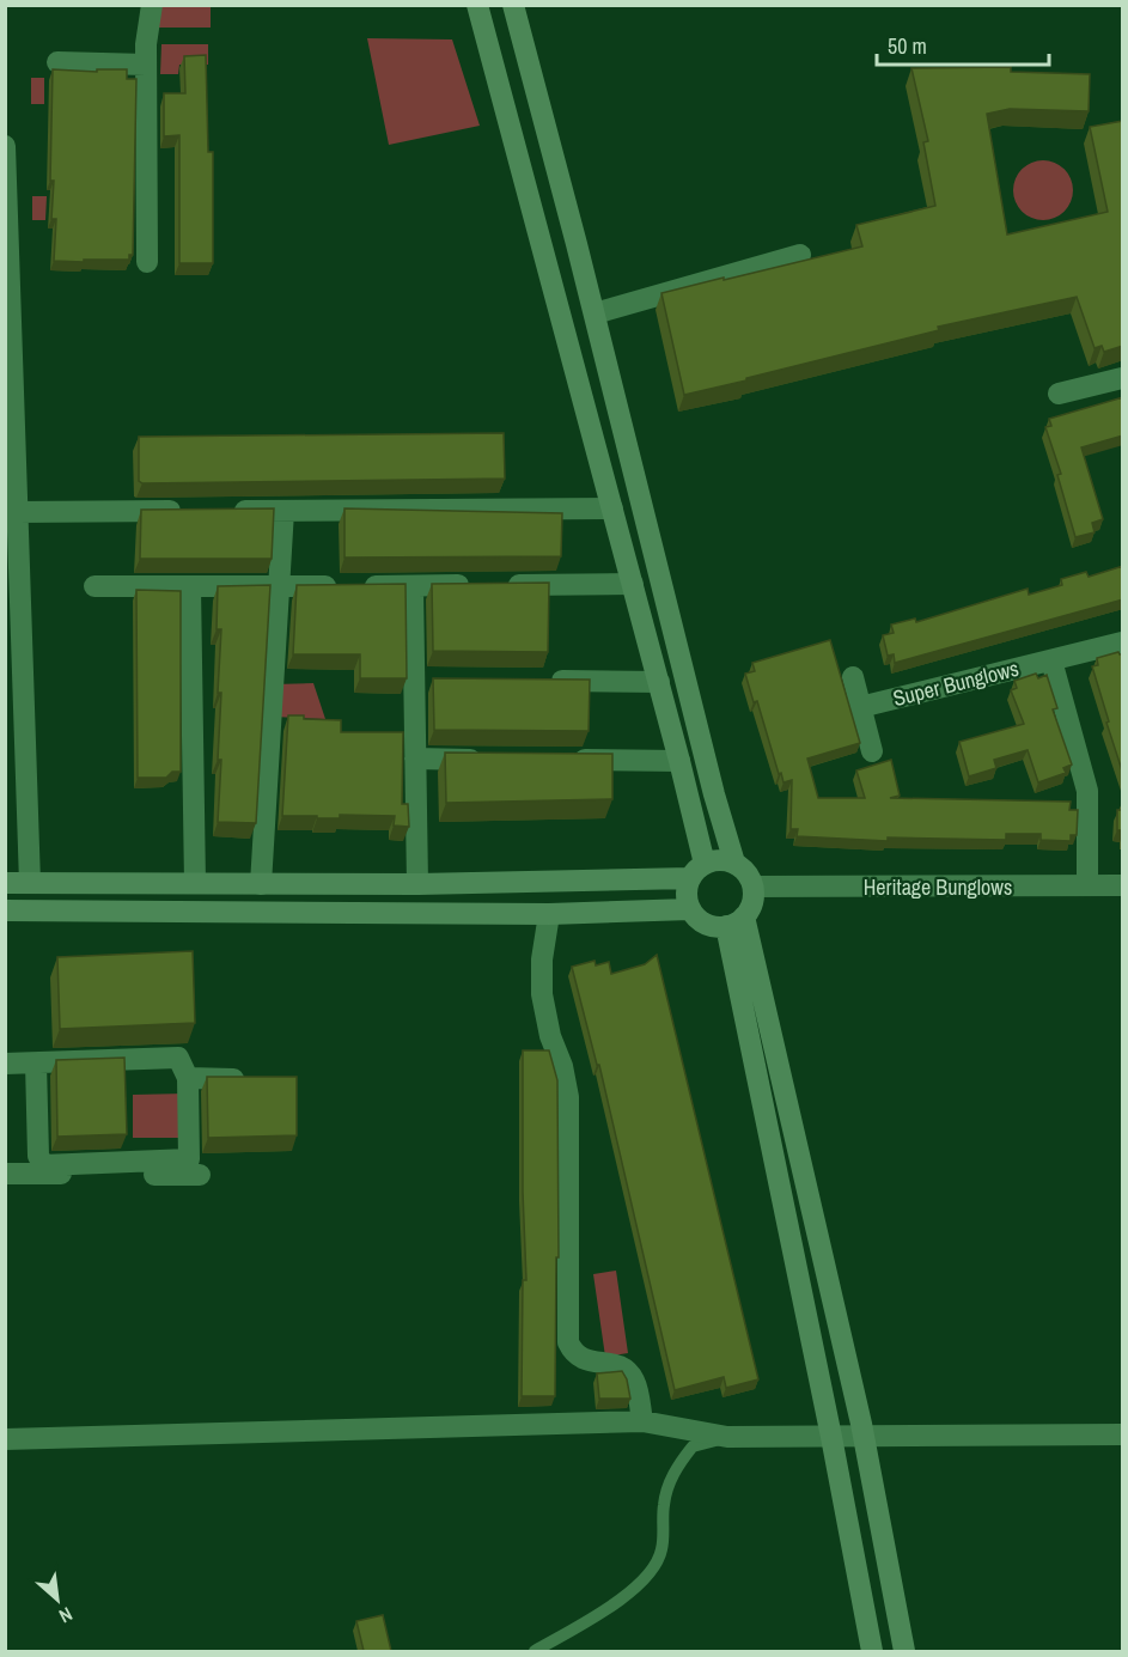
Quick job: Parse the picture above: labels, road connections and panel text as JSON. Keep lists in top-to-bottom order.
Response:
{
  "streets": {
    "street": ["Super Bunglows", "Heritage Bunglows"]
  },
  "scale_bar": "50 m",
  "north": "bottom right"
}
